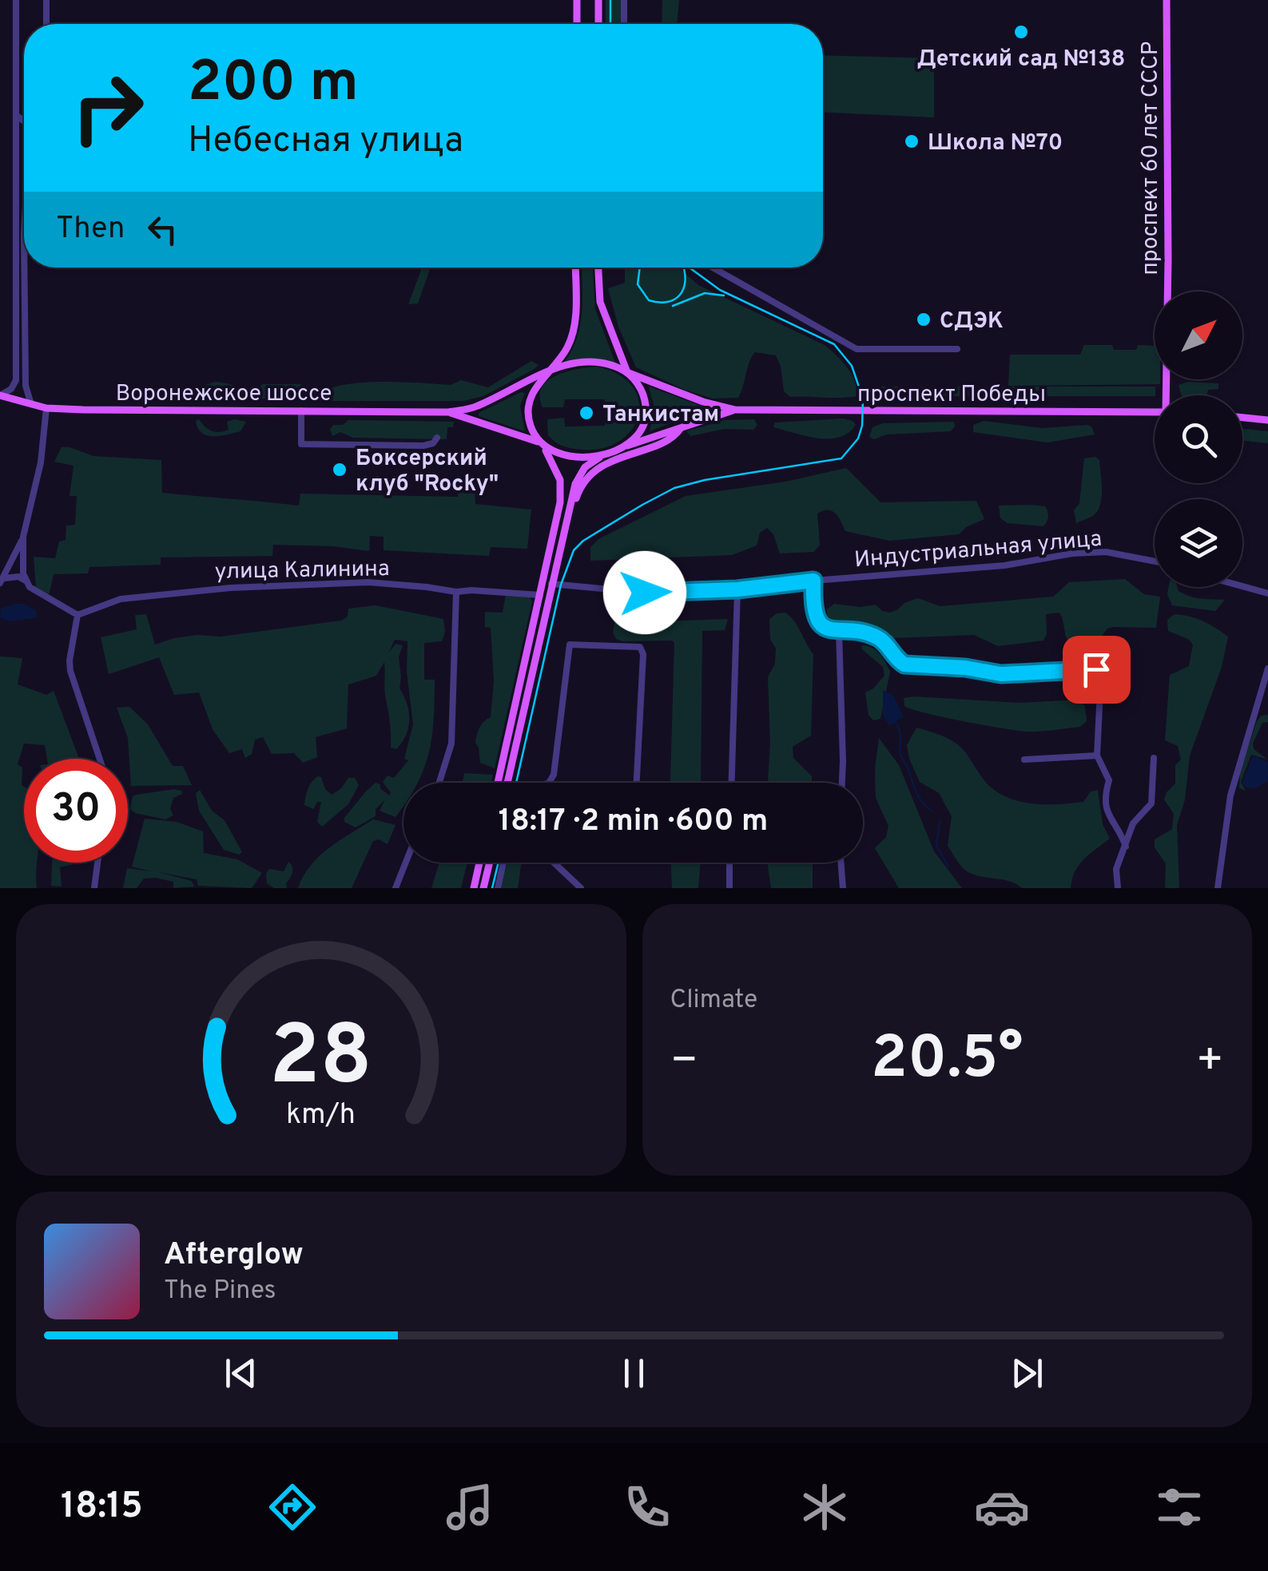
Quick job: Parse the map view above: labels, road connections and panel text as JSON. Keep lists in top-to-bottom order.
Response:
{
  "streets": {
    "main road": ["проспект 60 лет СССР", "Воронежское шоссе", "проспект Победы"],
    "street": ["Индустриальная улица", "улица Калинина"]
  },
  "places": [
    "Детский сад №138",
    "Школа №70",
    "СДЭК",
    "Танкистам",
    "Боксерский клуб \"Rocky\""
  ],
  "north": "top right",
  "page": {
    "turn": ["200 m", "Небесная улица"],
    "then": "Then",
    "limit": "30",
    "trip": "18:17 · 2 min · 600 m",
    "tile": "Climate",
    "heat": ["−", "20.5°", "+"],
    "song": ["Afterglow", "The Pines"],
    "tabs": "18:15",
    "gauge": ["28", "km/h"]
  }
}
